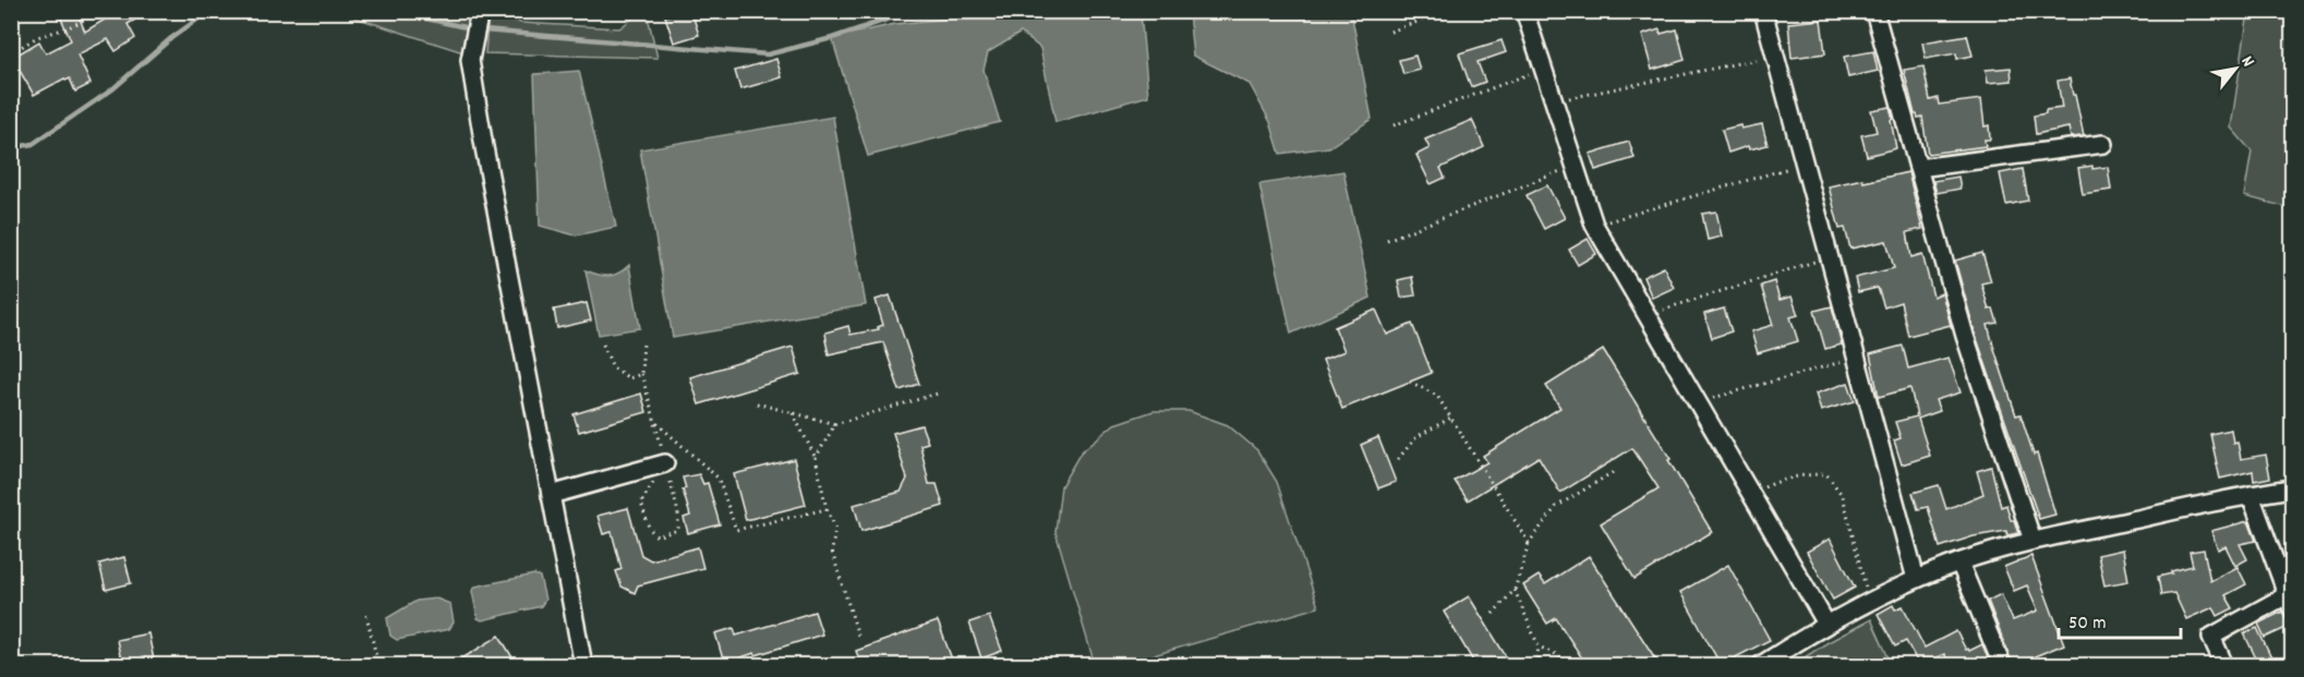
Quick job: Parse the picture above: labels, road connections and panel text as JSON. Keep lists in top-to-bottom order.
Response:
{
  "scale_bar": "50 m",
  "north": "top right"
}
